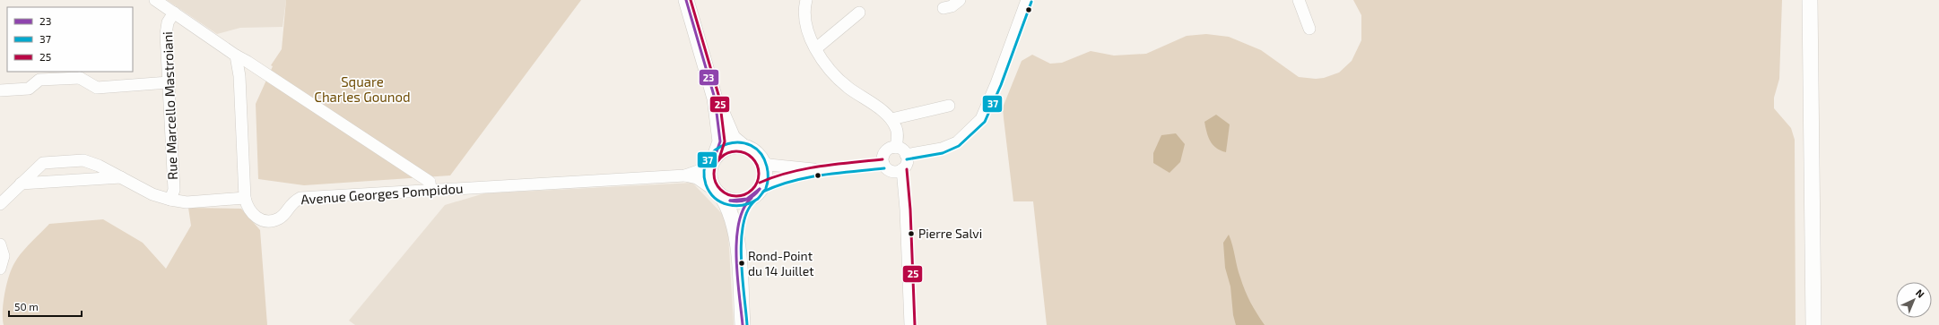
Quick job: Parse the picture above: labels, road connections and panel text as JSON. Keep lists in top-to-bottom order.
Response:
{
  "streets": {
    "street": ["Rue Marcello Mastroiani", "Avenue Georges Pompidou"]
  },
  "parks": ["Square Charles Gounod"],
  "places": ["Pierre Salvi", "Rond-Point du 14 Juillet"],
  "lines": ["transit line 23", "transit line 25", "transit line 37"],
  "legend": ["23", "37", "25"],
  "scale_bar": "50 m",
  "north": "top right"
}
